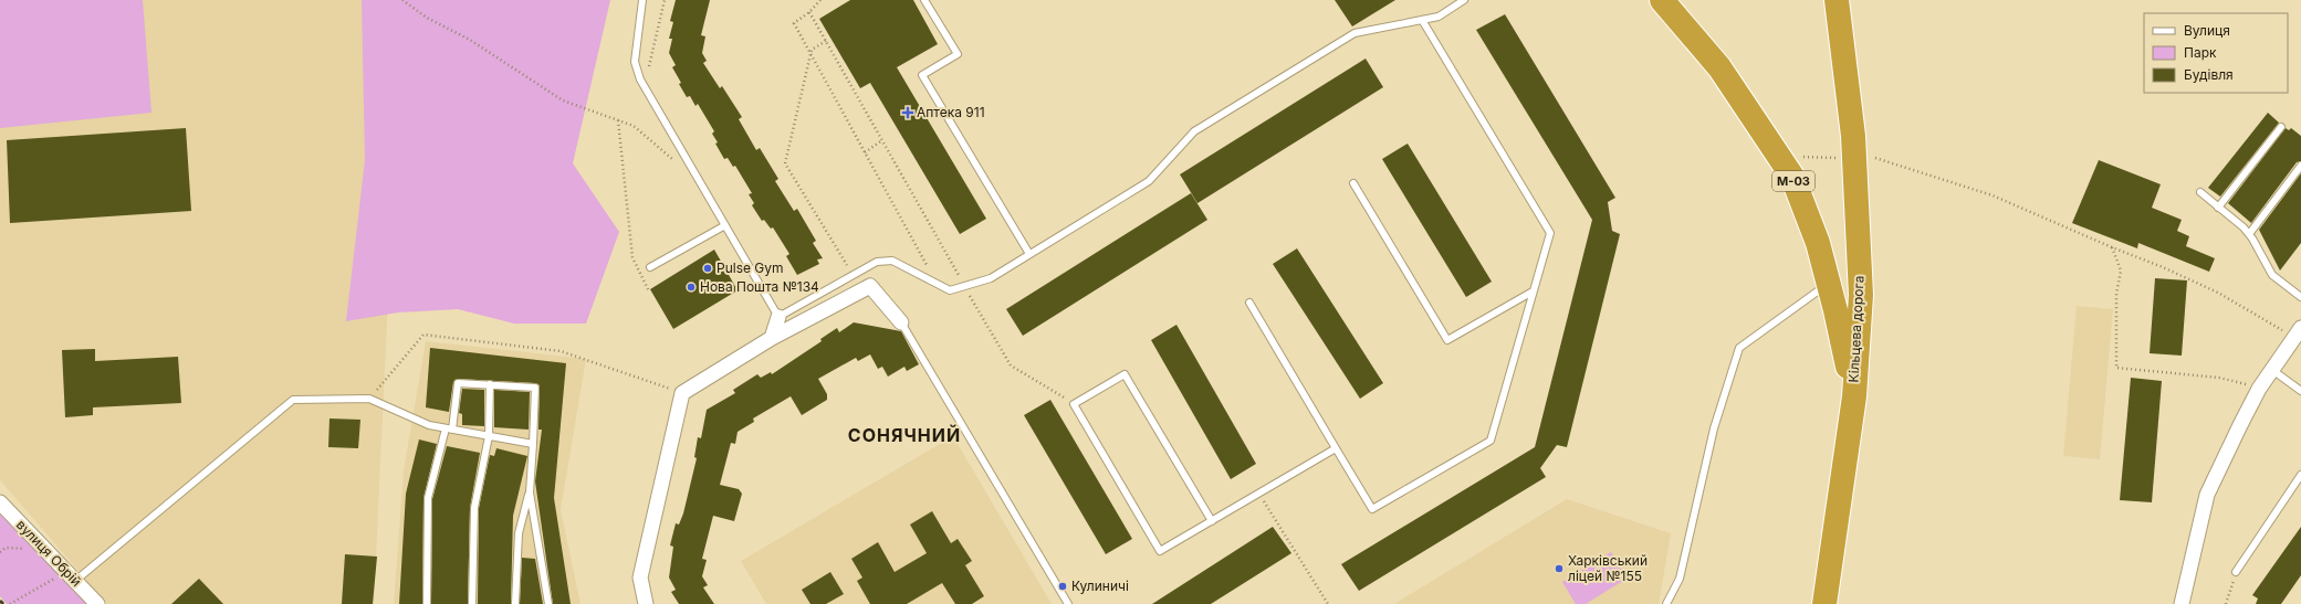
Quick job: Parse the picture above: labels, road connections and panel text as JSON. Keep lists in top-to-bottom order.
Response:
{
  "streets": {
    "highway": ["М-03", "Кільцева дорога"],
    "street": ["вулиця Обрій"]
  },
  "crossings": [
    ["М-03", "Кільцева дорога"]
  ],
  "districts": ["СОНЯЧНИЙ"],
  "places": {
    "health": ["Аптека 911"],
    "other": [
      "Pulse Gym",
      "Нова Пошта №134",
      "Харківський ліцей №155",
      "Кулиничі"
    ]
  },
  "legend": ["Вулиця", "Парк", "Будівля"]
}
